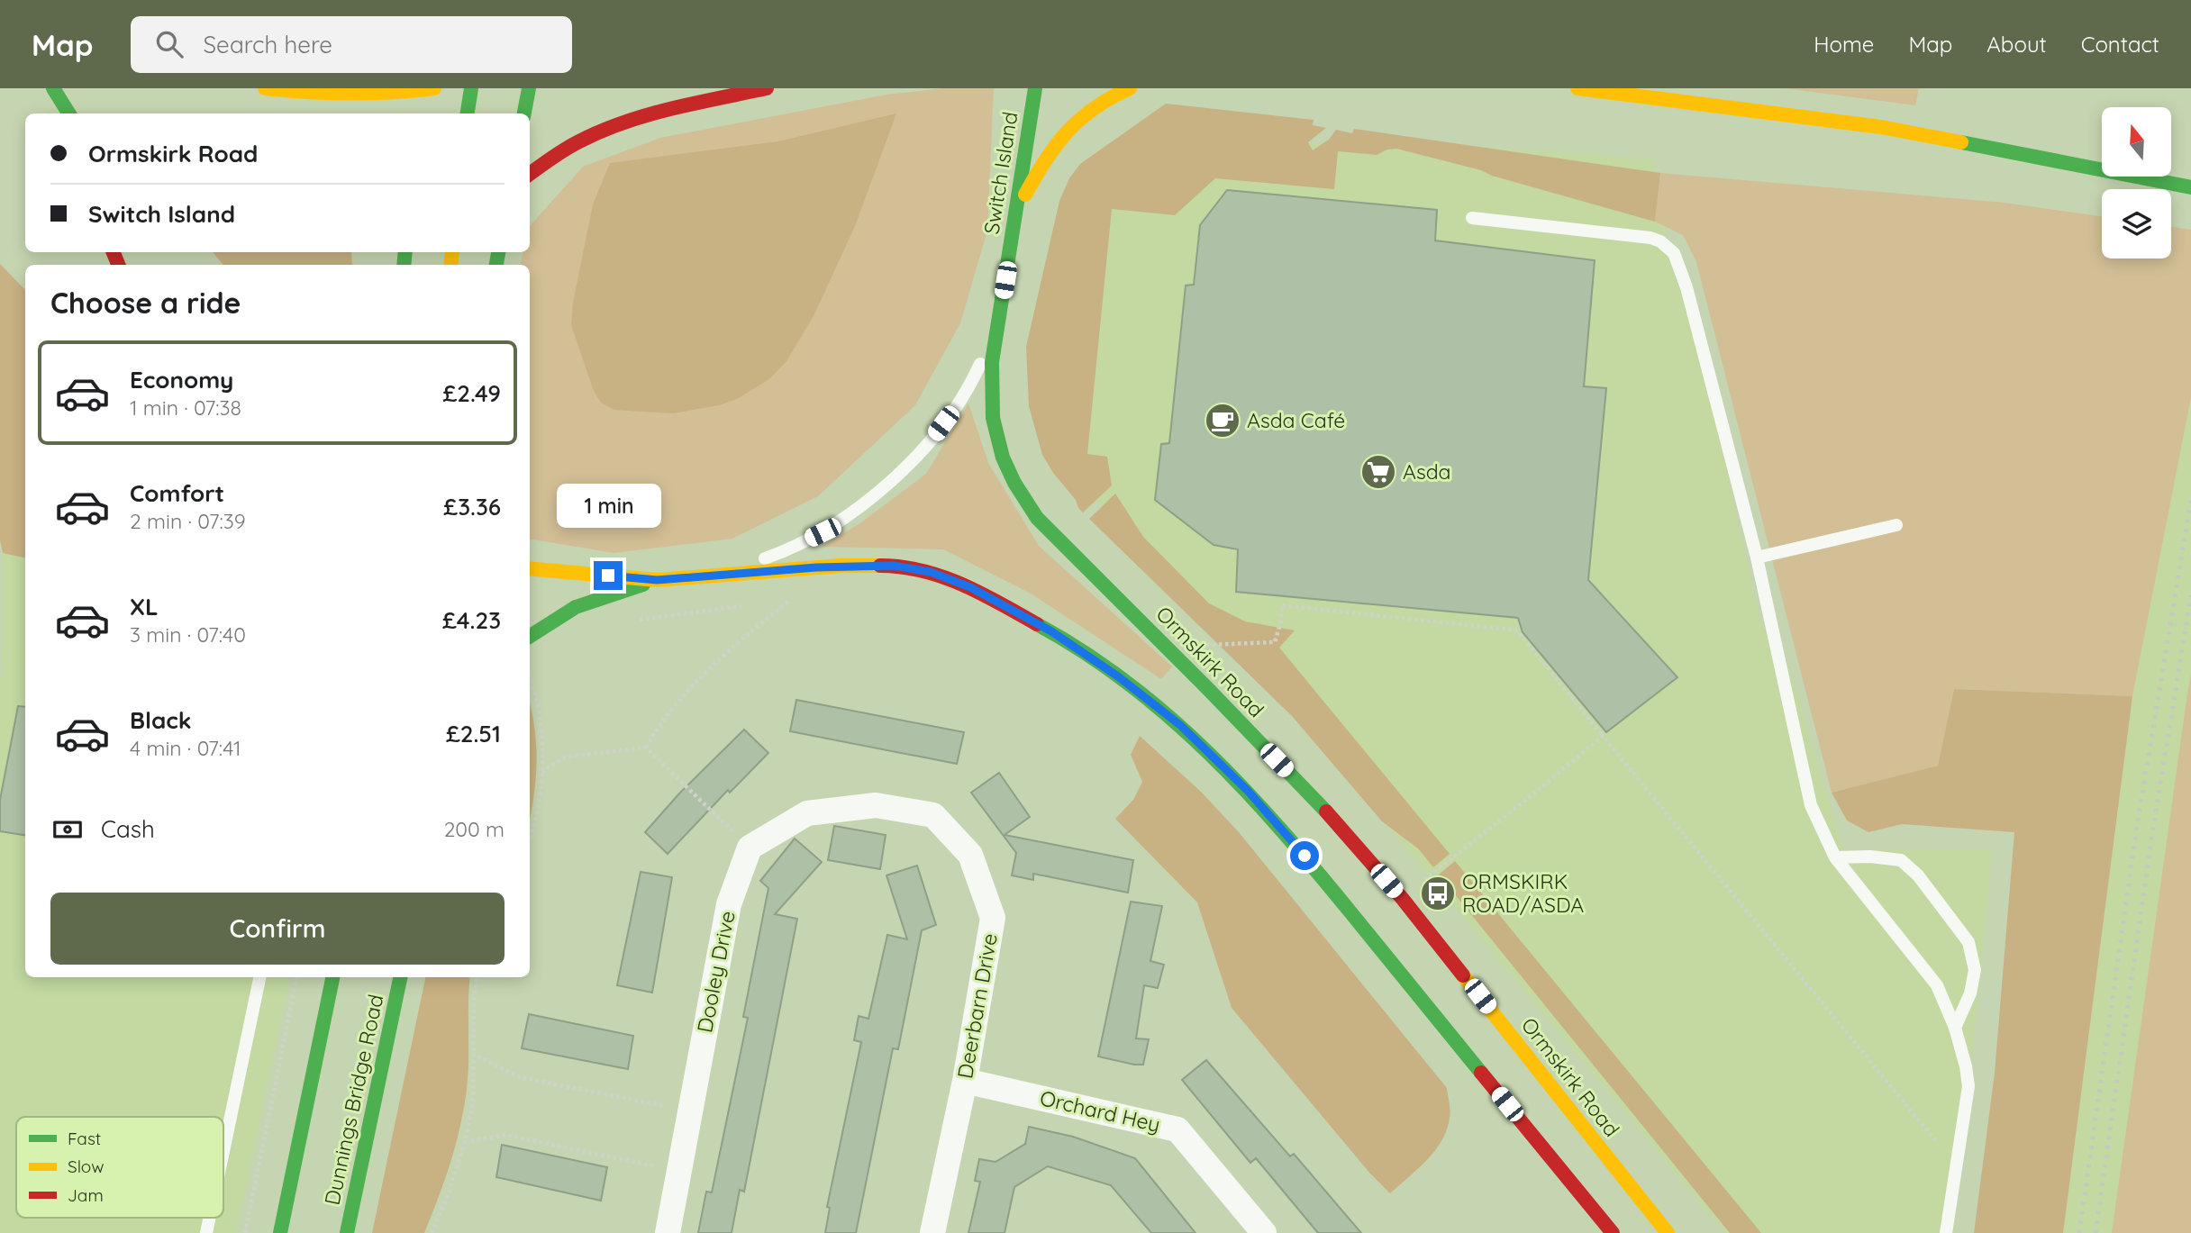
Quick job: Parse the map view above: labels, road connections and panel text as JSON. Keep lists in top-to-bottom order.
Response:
{
  "streets": {
    "highway": ["Switch Island", "Ormskirk Road", "Dunnings Bridge Road"],
    "street": ["Dooley Drive", "Deerbarn Drive", "Orchard Hey"]
  },
  "crossings": [
    ["Switch Island", "Ormskirk Road"],
    ["Dooley Drive", "Deerbarn Drive"],
    ["Deerbarn Drive", "Orchard Hey"]
  ],
  "places": {
    "cafe": ["Asda Café"],
    "supermarket": ["Asda"],
    "bus stop": ["ORMSKIRK ROAD/ASDA"]
  },
  "legend": ["Fast", "Slow", "Jam"],
  "north": "top",
  "page": {
    "header": "Map",
    "search": "Search here",
    "nav": [
      "Home",
      "Map",
      "About",
      "Contact"
    ],
    "banner": ["Ormskirk Road", "Switch Island"],
    "heading": "Choose a ride",
    "list": [
      {
        "name": "Economy",
        "note": "1 min · 07:38",
        "value": "£2.49"
      },
      {
        "name": "Comfort",
        "note": "2 min · 07:39",
        "value": "£3.36"
      },
      {
        "name": "XL",
        "note": "3 min · 07:40",
        "value": "£4.23"
      },
      {
        "name": "Black",
        "note": "4 min · 07:41",
        "value": "£2.51"
      }
    ],
    "bubble": "1 min",
    "pay": ["Cash", "200 m"],
    "buttons": "Confirm"
  }
}
